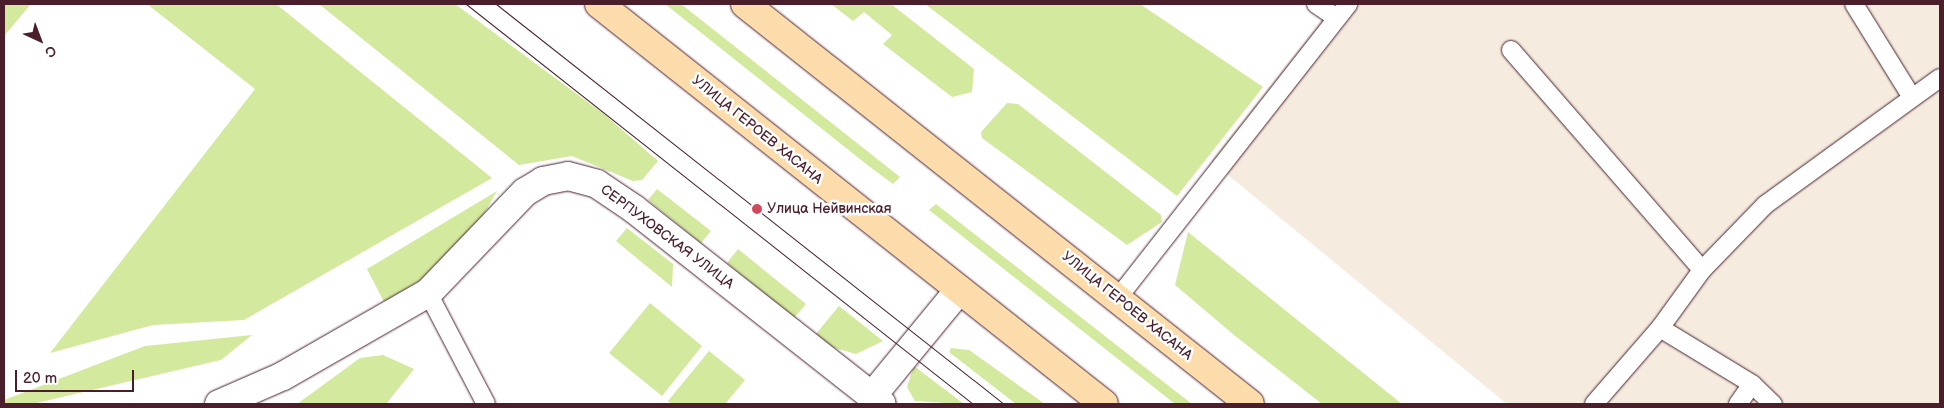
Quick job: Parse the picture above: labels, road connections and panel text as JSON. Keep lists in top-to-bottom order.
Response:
{
  "streets": {
    "main road": ["УЛИЦА ГЕРОЕВ ХАСАНА"],
    "street": ["СЕРПУХОВСКАЯ УЛИЦА"]
  },
  "places": ["Улица Нейвинская"],
  "scale_bar": "20 m",
  "north": "bottom right"
}
